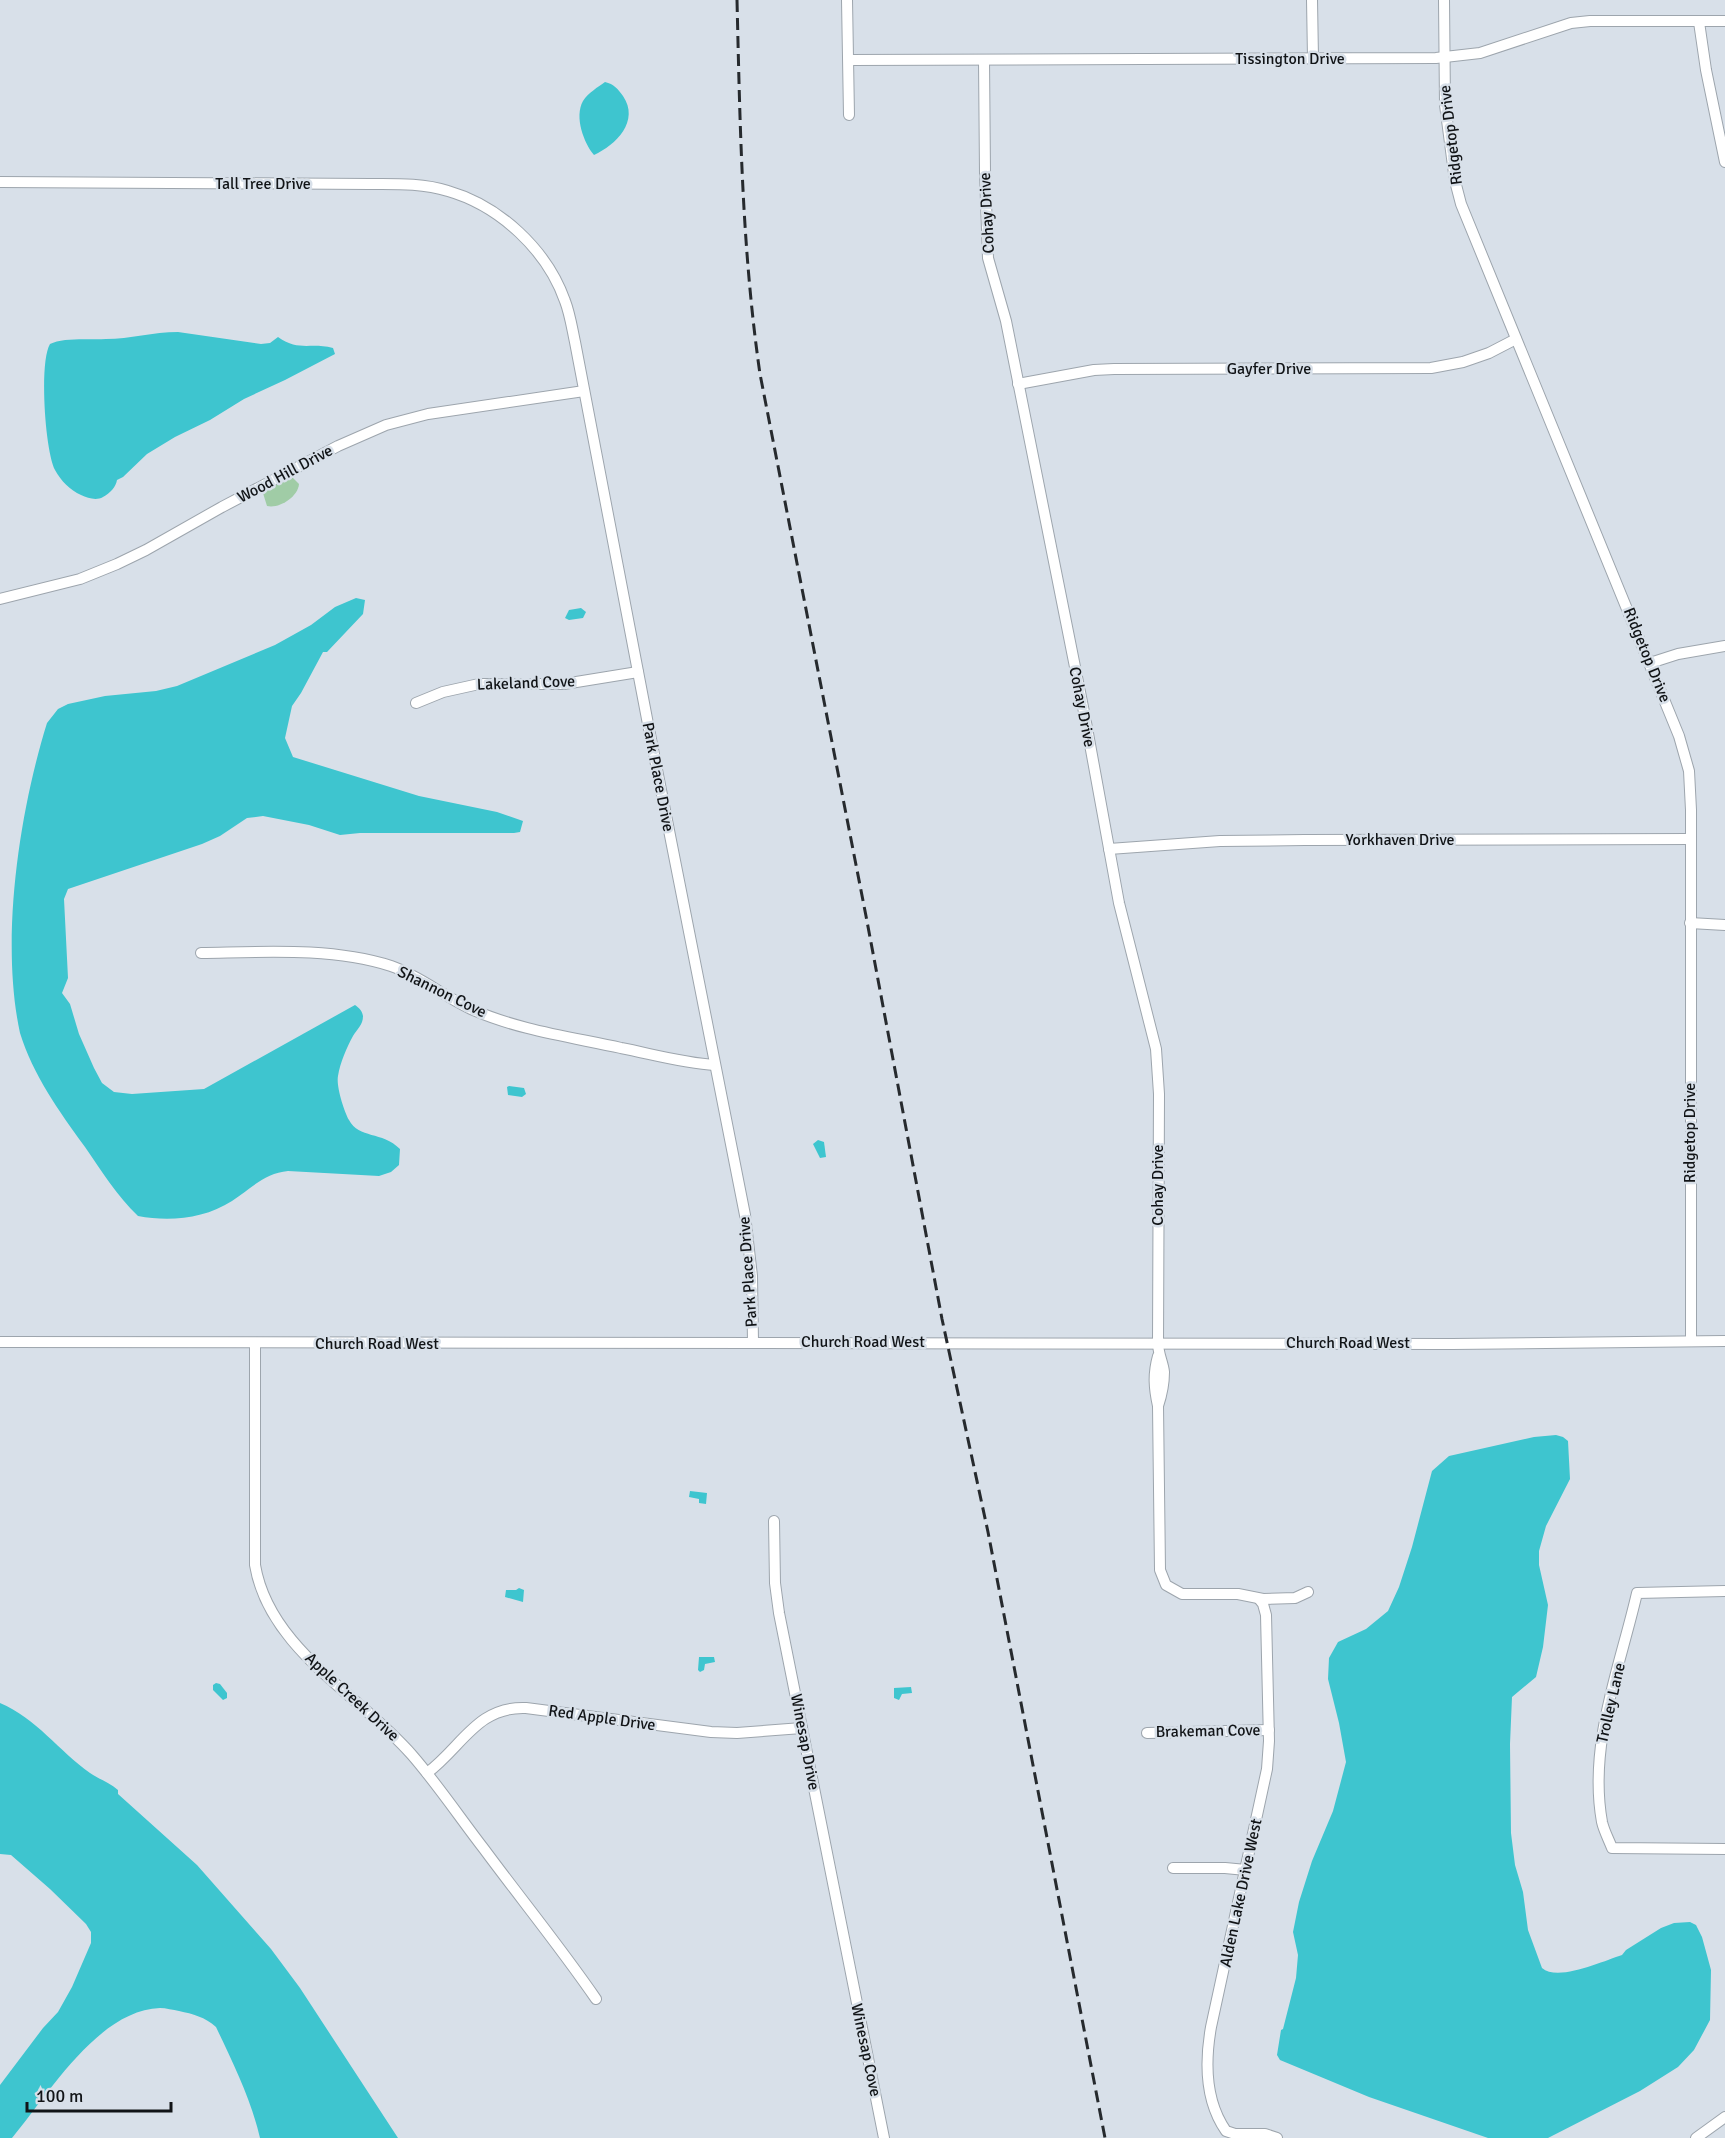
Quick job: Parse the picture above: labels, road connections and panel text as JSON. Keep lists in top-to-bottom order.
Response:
{
  "streets": {
    "street": [
      "Tissington Drive",
      "Ridgetop Drive",
      "Tall Tree Drive",
      "Cohay Drive",
      "Gayfer Drive",
      "Wood Hill Drive",
      "Lakeland Cove",
      "Park Place Drive",
      "Yorkhaven Drive",
      "Shannon Cove",
      "Church Road West",
      "Apple Creek Drive",
      "Trolley Lane",
      "Red Apple Drive",
      "Brakeman Cove",
      "Winesap Drive",
      "Alden Lake Drive West",
      "Winesap Cove"
    ]
  },
  "crossings": [
    ["Tissington Drive", "Ridgetop Drive"],
    ["Tissington Drive", "Cohay Drive"],
    ["Ridgetop Drive", "Gayfer Drive"],
    ["Ridgetop Drive", "Yorkhaven Drive"],
    ["Ridgetop Drive", "Church Road West"],
    ["Tall Tree Drive", "Park Place Drive"],
    ["Cohay Drive", "Gayfer Drive"],
    ["Cohay Drive", "Yorkhaven Drive"],
    ["Cohay Drive", "Church Road West"],
    ["Cohay Drive", "Alden Lake Drive West"],
    ["Wood Hill Drive", "Park Place Drive"],
    ["Lakeland Cove", "Park Place Drive"],
    ["Park Place Drive", "Shannon Cove"],
    ["Park Place Drive", "Church Road West"],
    ["Church Road West", "Apple Creek Drive"],
    ["Apple Creek Drive", "Red Apple Drive"],
    ["Red Apple Drive", "Winesap Drive"],
    ["Brakeman Cove", "Alden Lake Drive West"],
    ["Winesap Drive", "Winesap Cove"]
  ],
  "scale_bar": "100 m"
}
